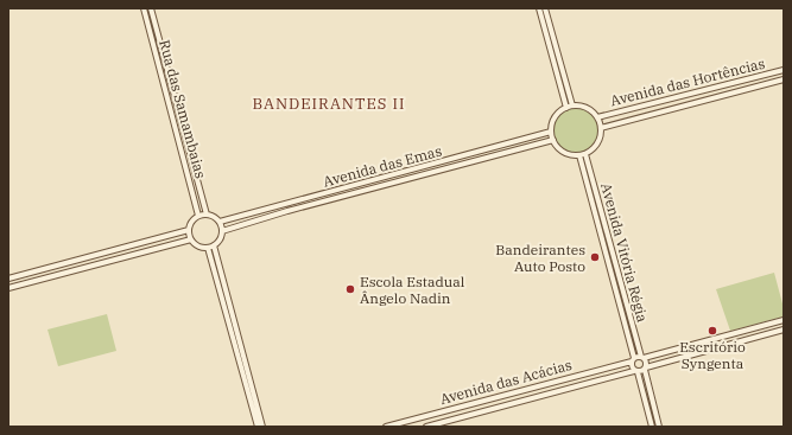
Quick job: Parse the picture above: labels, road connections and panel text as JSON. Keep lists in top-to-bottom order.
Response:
{
  "streets": {
    "street": [
      "Avenida das Hortências",
      "Rua das Samambaias",
      "Avenida das Emas",
      "Avenida Vitória Régia",
      "Avenida das Acácias"
    ]
  },
  "crossings": [
    ["Avenida das Hortências", "Avenida das Emas"],
    ["Avenida das Hortências", "Avenida Vitória Régia"],
    ["Rua das Samambaias", "Avenida das Emas"],
    ["Avenida das Emas", "Avenida Vitória Régia"],
    ["Avenida Vitória Régia", "Avenida das Acácias"]
  ],
  "districts": ["BANDEIRANTES II"],
  "places": ["Bandeirantes Auto Posto", "Escola Estadual Ângelo Nadin", "Escritório Syngenta"]
}
